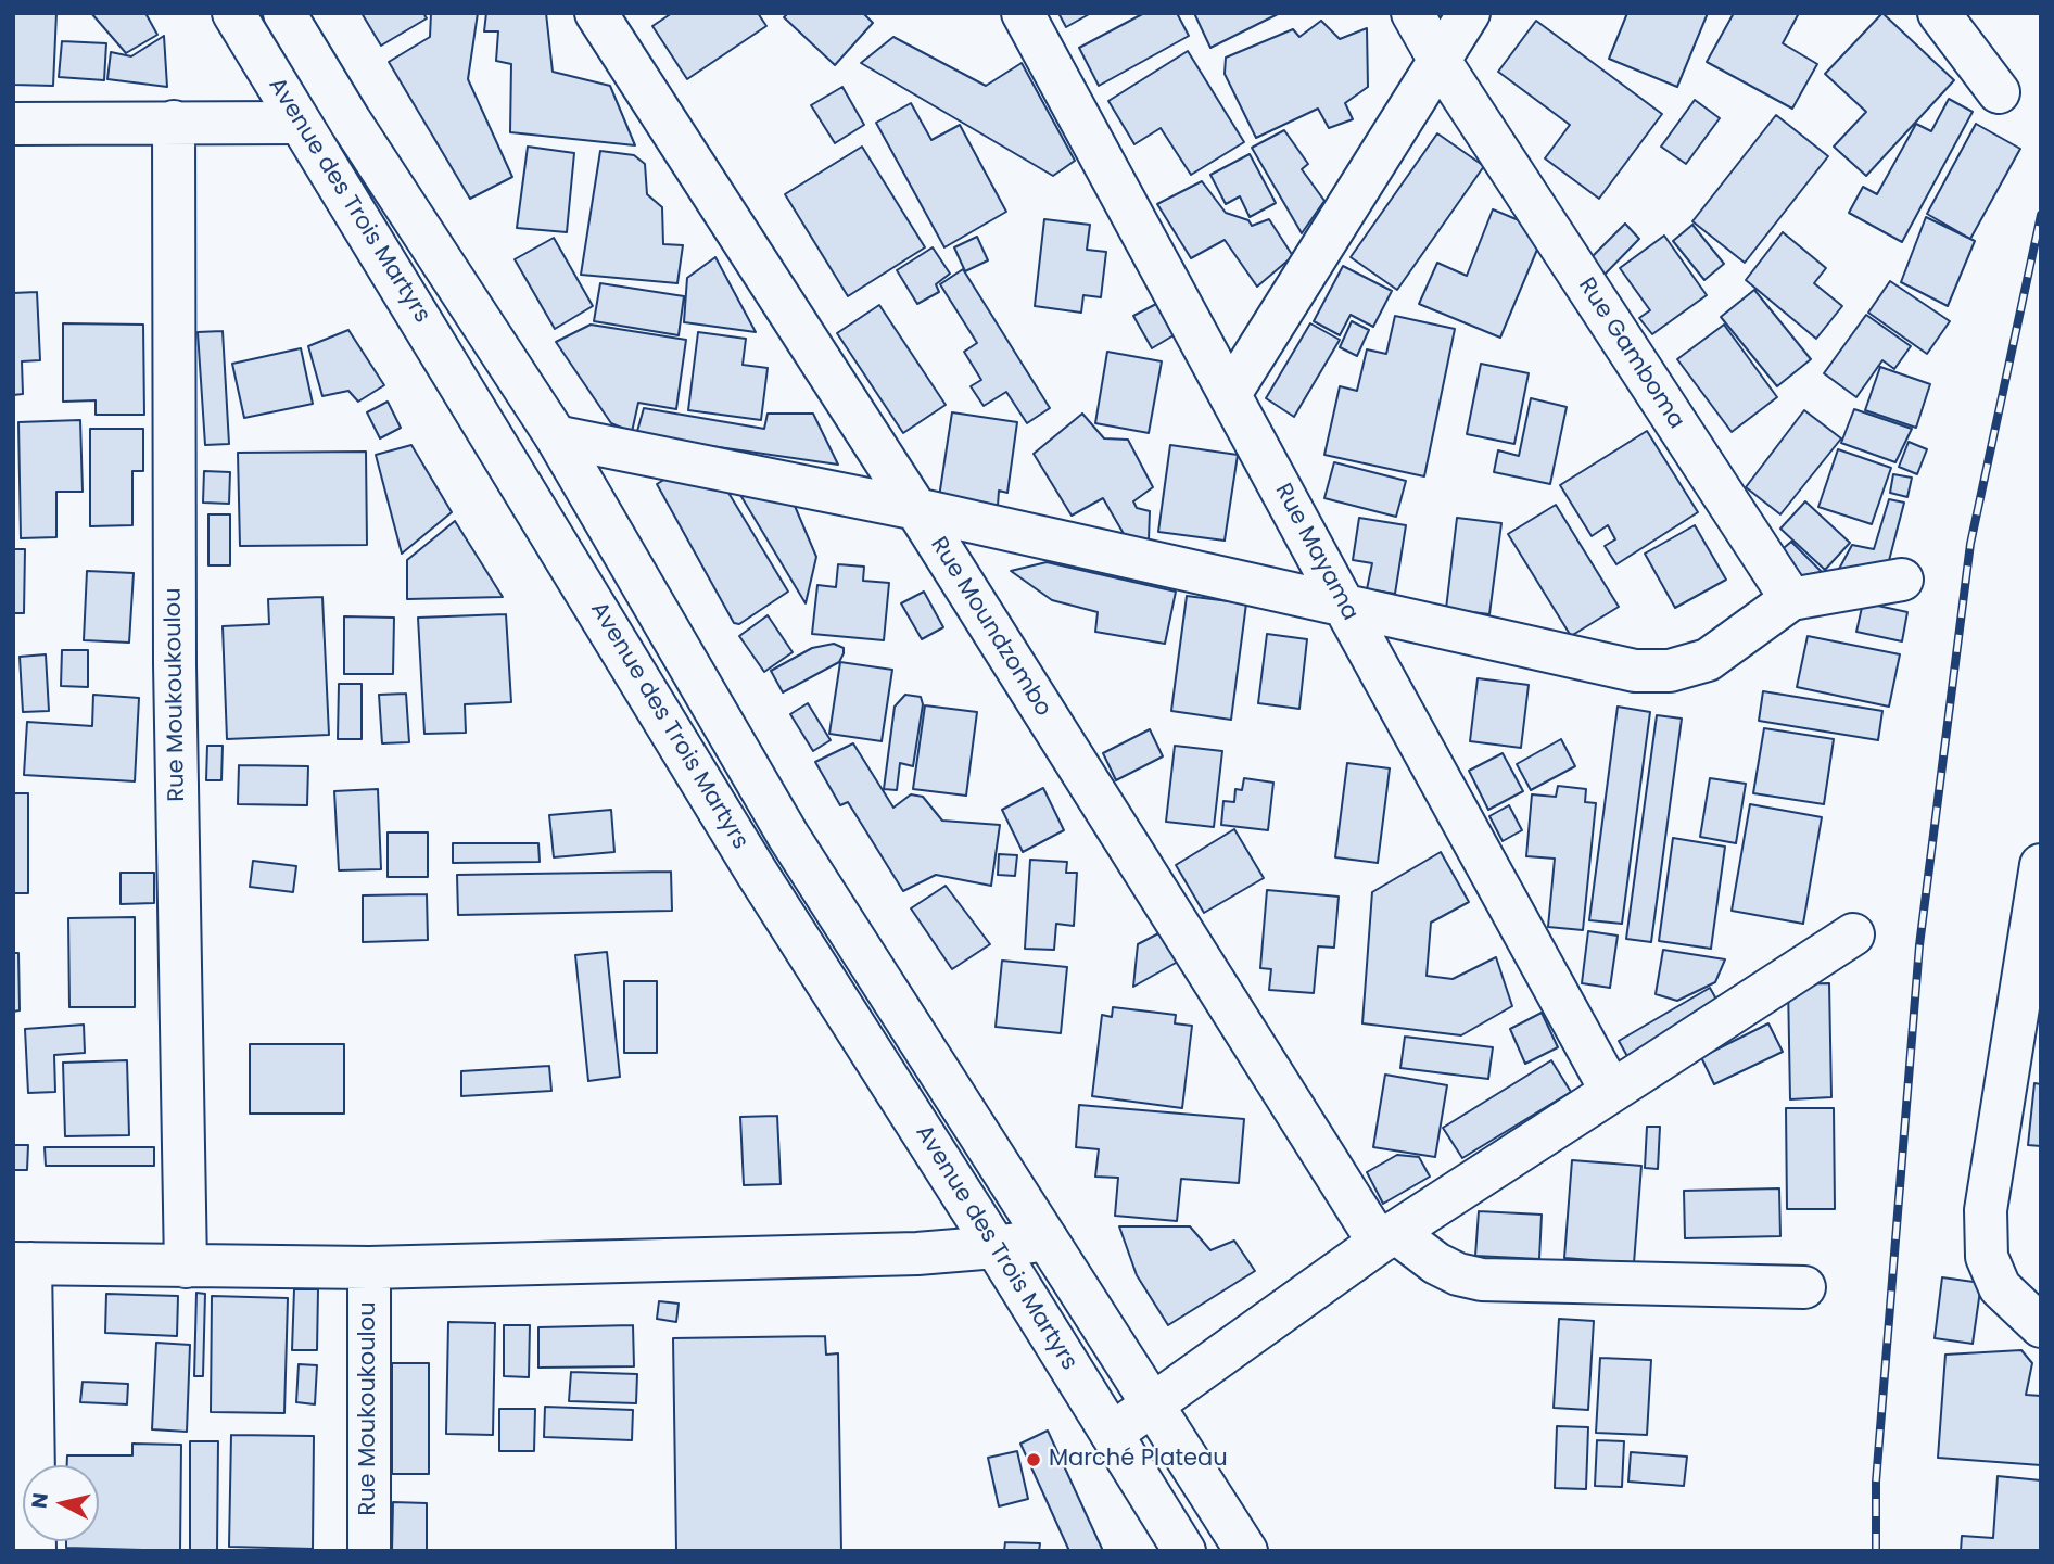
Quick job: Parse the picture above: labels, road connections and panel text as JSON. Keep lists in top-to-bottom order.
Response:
{
  "streets": {
    "street": [
      "Avenue des Trois Martyrs",
      "Rue Gamboma",
      "Rue Mayama",
      "Rue Moundzombo",
      "Rue Moukoukoulou"
    ]
  },
  "places": ["Marché Plateau"],
  "north": "left"
}
